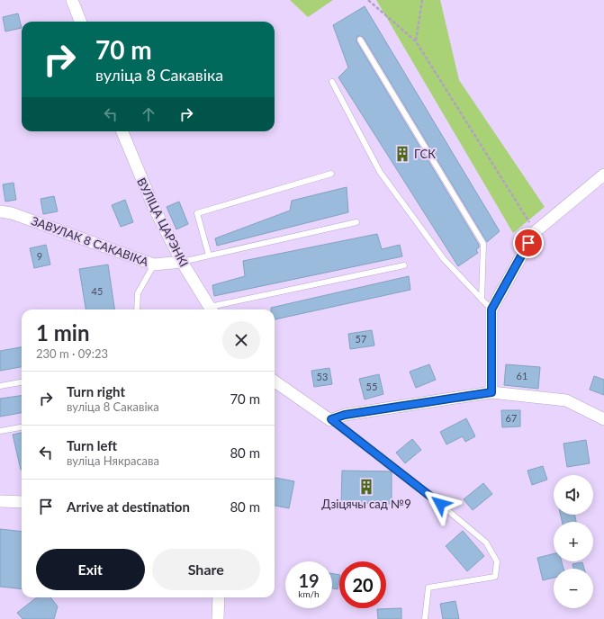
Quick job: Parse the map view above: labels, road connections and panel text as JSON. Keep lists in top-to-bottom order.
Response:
{
  "streets": {
    "street": ["ВУЛІЦА ЦАРЭНКІ", "ЗАВУЛАК 8 САКАВІКА"]
  },
  "crossings": [
    ["ВУЛІЦА ЦАРЭНКІ", "ЗАВУЛАК 8 САКАВІКА"]
  ],
  "places": {
    "building": ["ГСК", "Дзіцячы сад №9"]
  },
  "house_numbers": [
    "9",
    "45",
    "57",
    "61",
    "53",
    "55",
    "67"
  ],
  "page": {
    "turn": ["70 m", "вуліца 8 Сакавіка"],
    "heading": ["1 min", "230 m · 09:23"],
    "list": [
      {
        "name": "Turn right",
        "note": "вуліца 8 Сакавіка",
        "value": "70 m"
      },
      {
        "name": "Turn left",
        "note": "вуліца Някрасава",
        "value": "80 m"
      },
      {
        "name": "Arrive at destination",
        "value": "80 m"
      }
    ],
    "map_buttons": ["+", "−"],
    "buttons": ["Exit", "Share"],
    "speed": "19 km/h",
    "limit": "20"
  }
}
